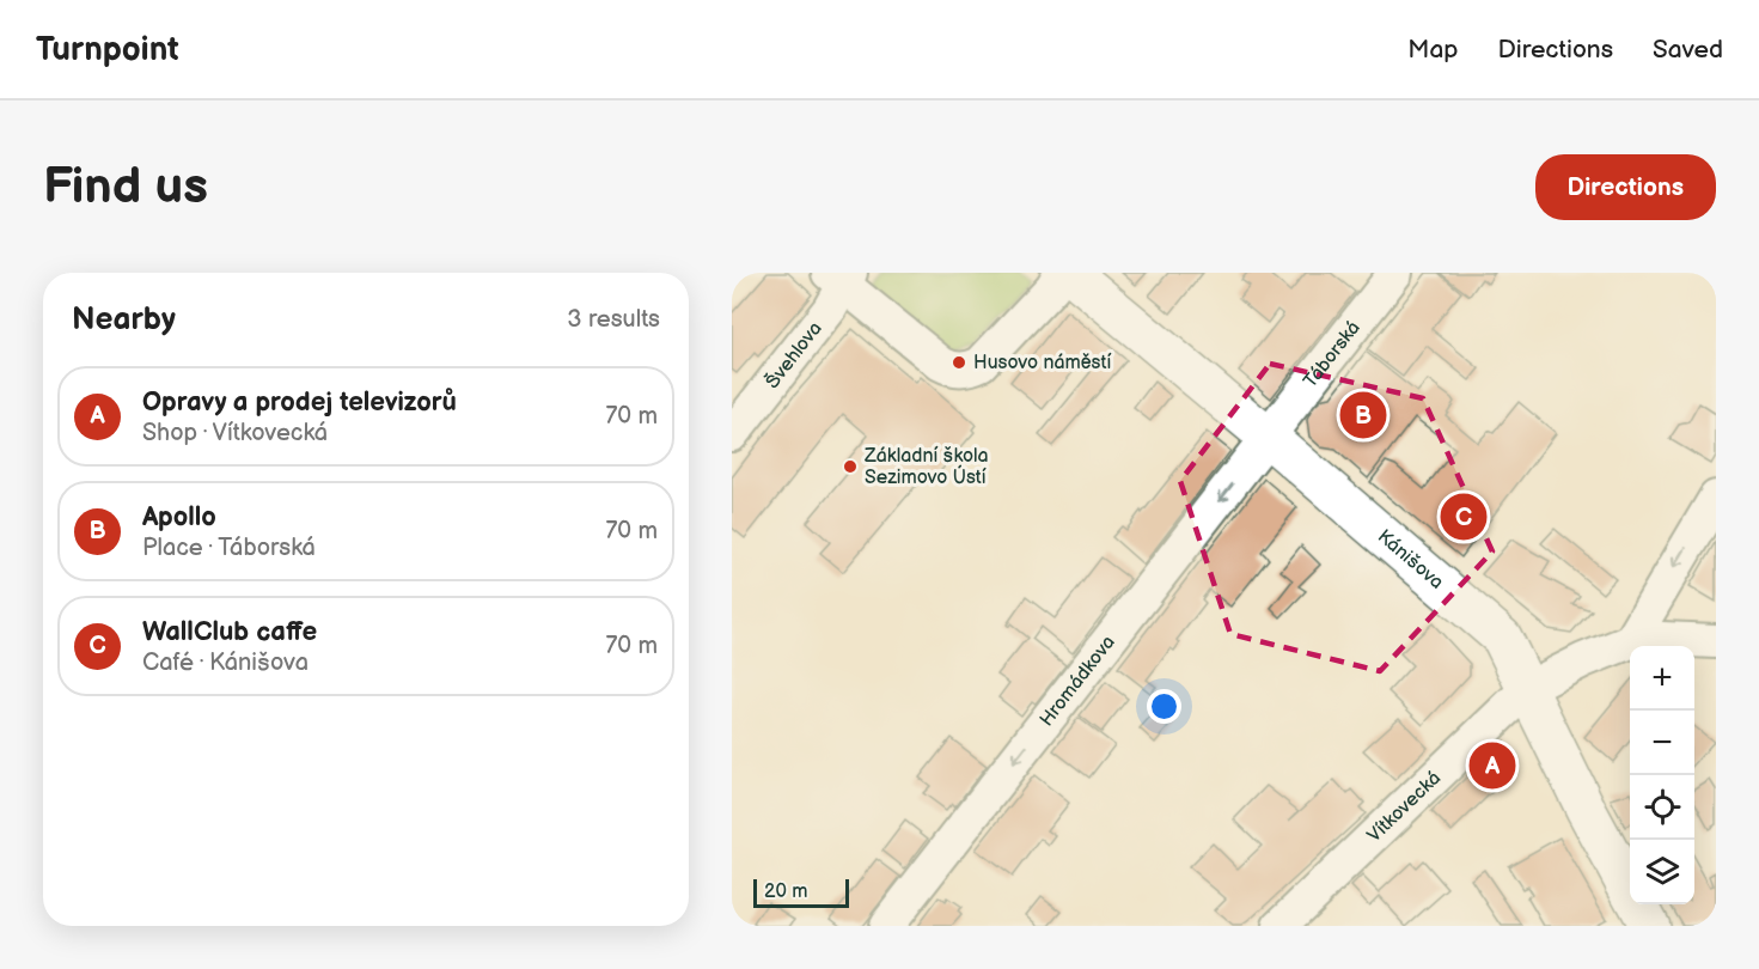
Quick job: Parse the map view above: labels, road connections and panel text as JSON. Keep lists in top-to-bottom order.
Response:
{
  "streets": {
    "street": [
      "Táborská",
      "Švehlova",
      "Kánišova",
      "Hromádkova",
      "Vítkovecká"
    ]
  },
  "crossings": [
    ["Táborská", "Kánišova"],
    ["Táborská", "Hromádkova"],
    ["Kánišova", "Hromádkova"],
    ["Kánišova", "Vítkovecká"]
  ],
  "one_way": ["Hromádkova"],
  "places": ["Husovo náměstí", "Základní škola Sezimovo Ústí"],
  "scale_bar": "20 m",
  "page": {
    "header": "Turnpoint",
    "nav": ["Map", "Directions", "Saved"],
    "buttons": "Directions",
    "title": "Find us",
    "heading": ["Nearby", "3 results"],
    "list": [
      {
        "mark": "A",
        "name": "Opravy a prodej televizorů",
        "note": "Shop · Vítkovecká",
        "value": "70 m"
      },
      {
        "mark": "B",
        "name": "Apollo",
        "note": "Place · Táborská",
        "value": "70 m"
      },
      {
        "mark": "C",
        "name": "WallClub caffe",
        "note": "Café · Kánišova",
        "value": "70 m"
      }
    ],
    "pins": ["B", "C", "A"],
    "map_buttons": ["+", "−"],
    "scale": "20 m"
  }
}
